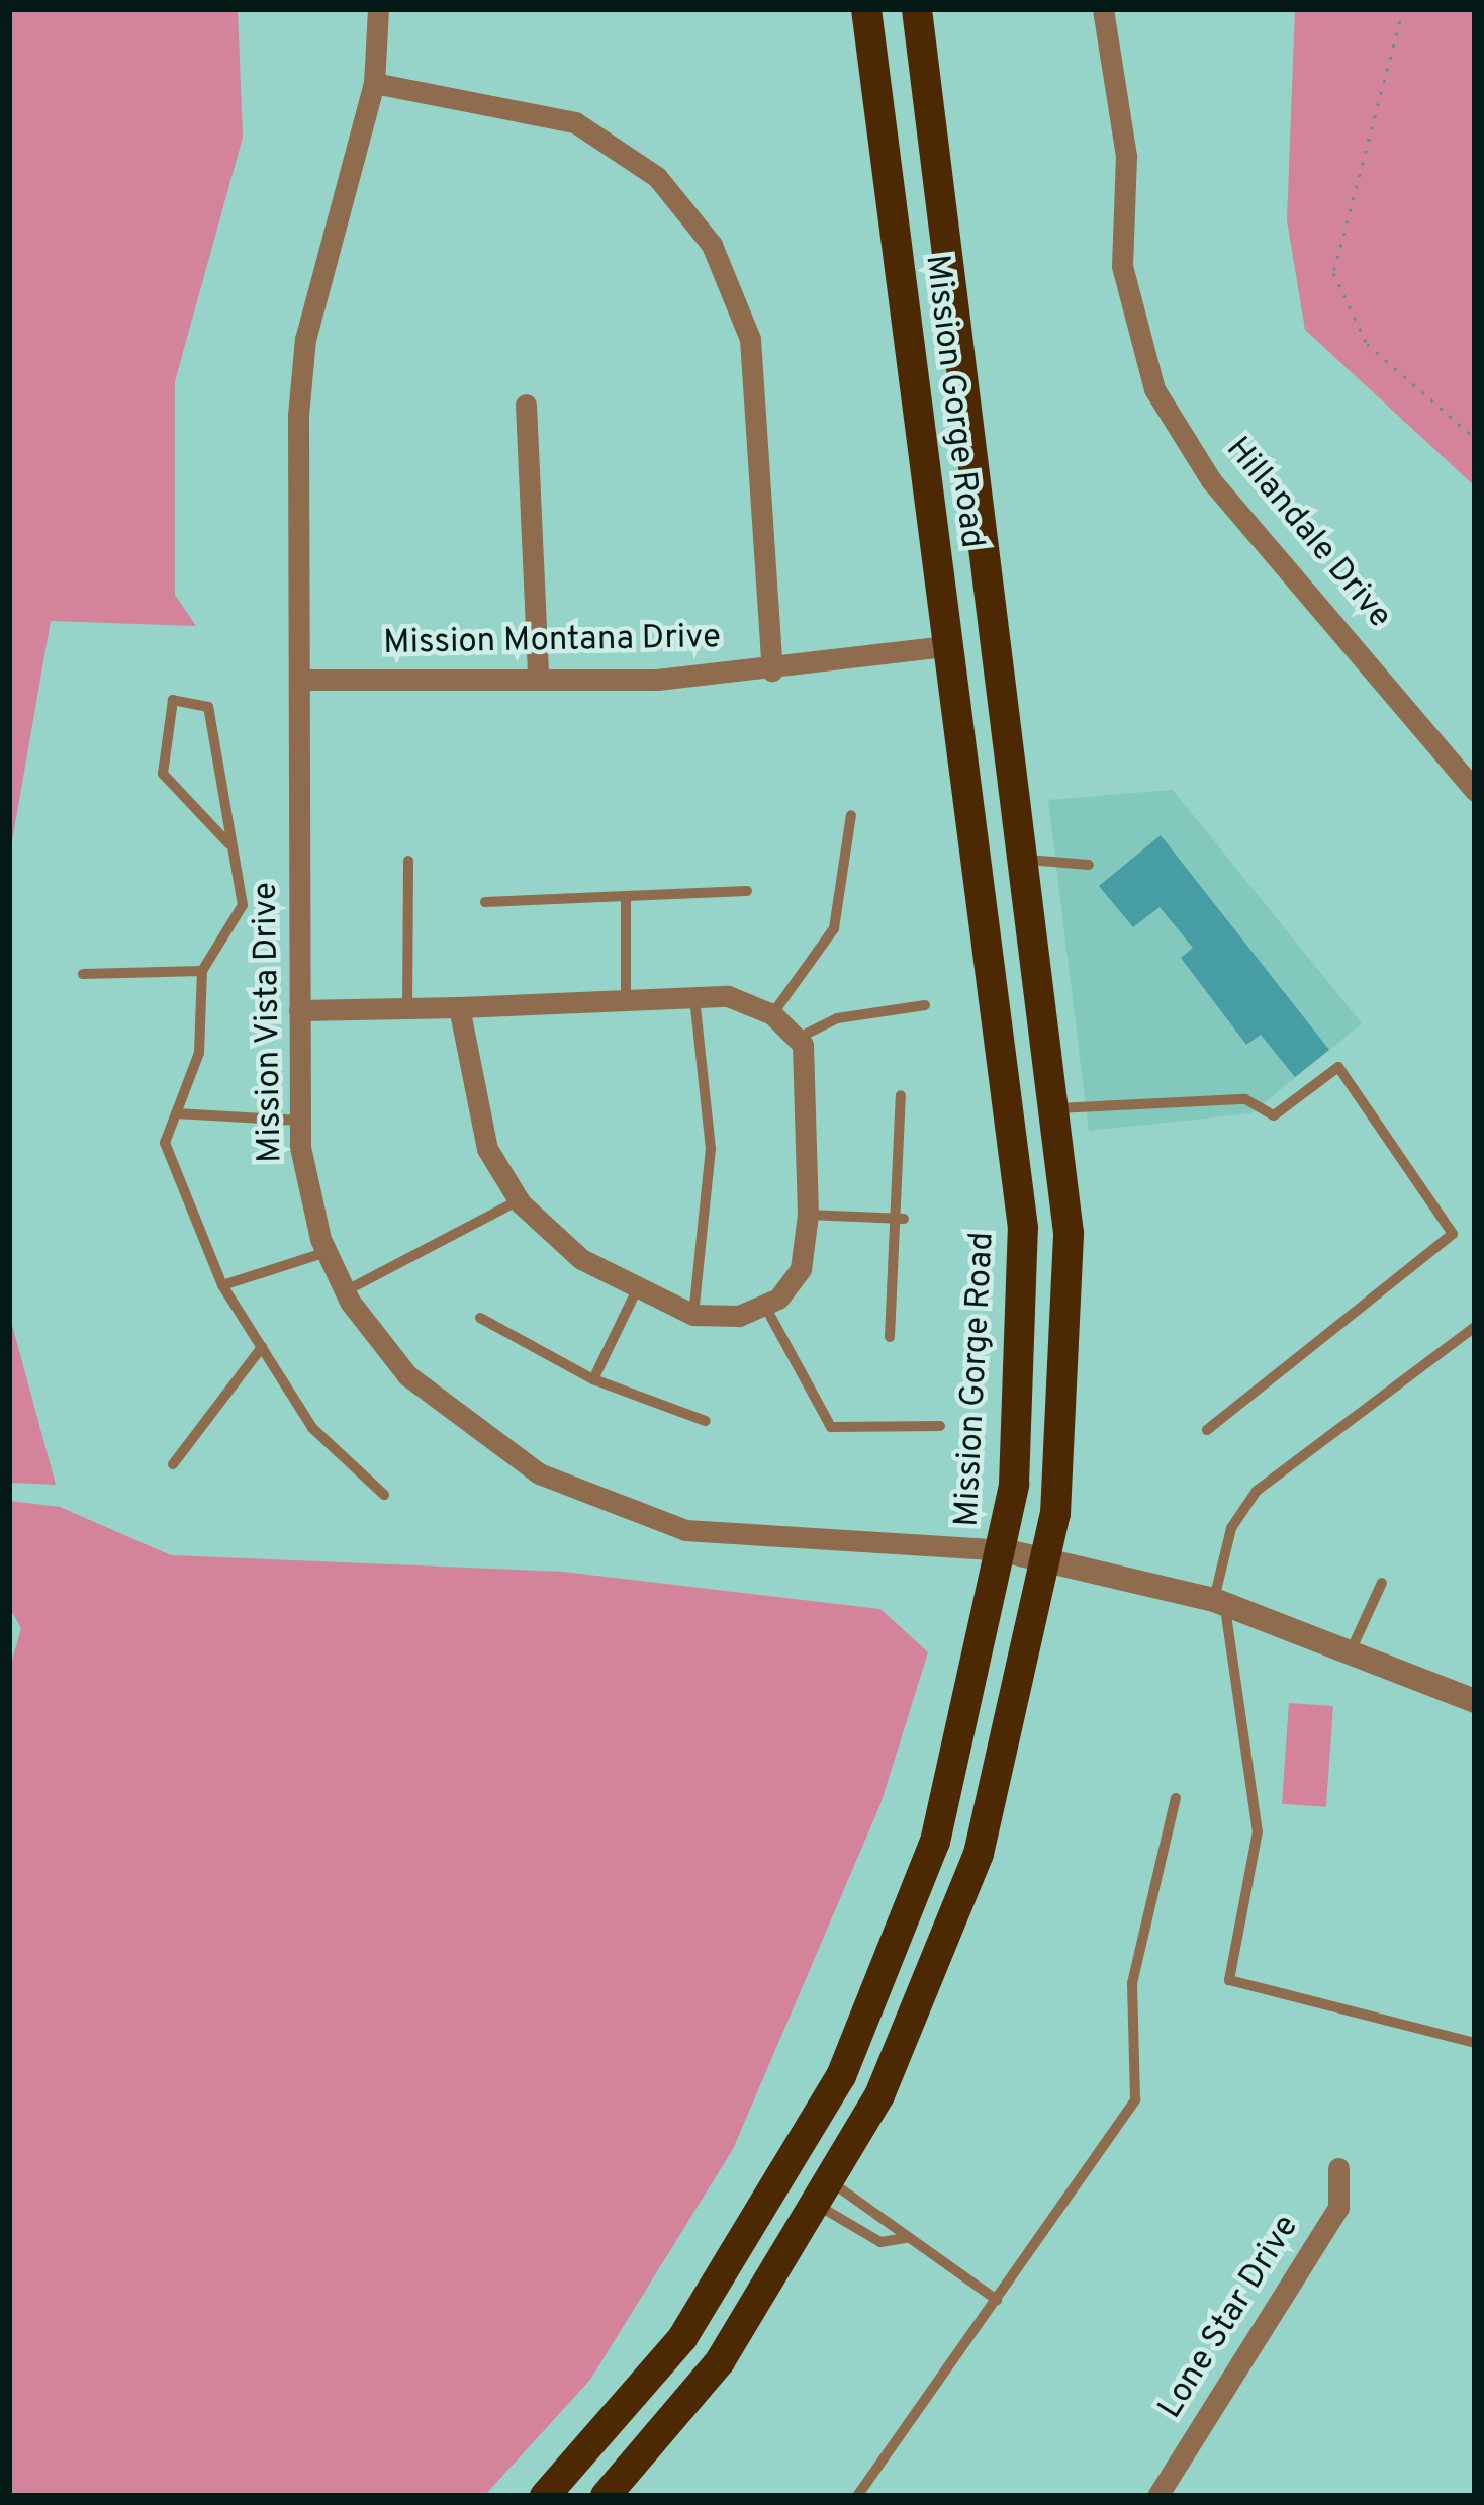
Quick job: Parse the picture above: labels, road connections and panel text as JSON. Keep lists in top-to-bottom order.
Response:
{
  "streets": {
    "main road": ["Mission Gorge Road"],
    "street": [
      "Hillandale Drive",
      "Mission Montana Drive",
      "Mission Vista Drive",
      "Lone Star Drive"
    ]
  },
  "crossings": [
    ["Mission Gorge Road", "Mission Montana Drive"],
    ["Mission Gorge Road", "Mission Vista Drive"],
    ["Mission Montana Drive", "Mission Vista Drive"]
  ]
}
